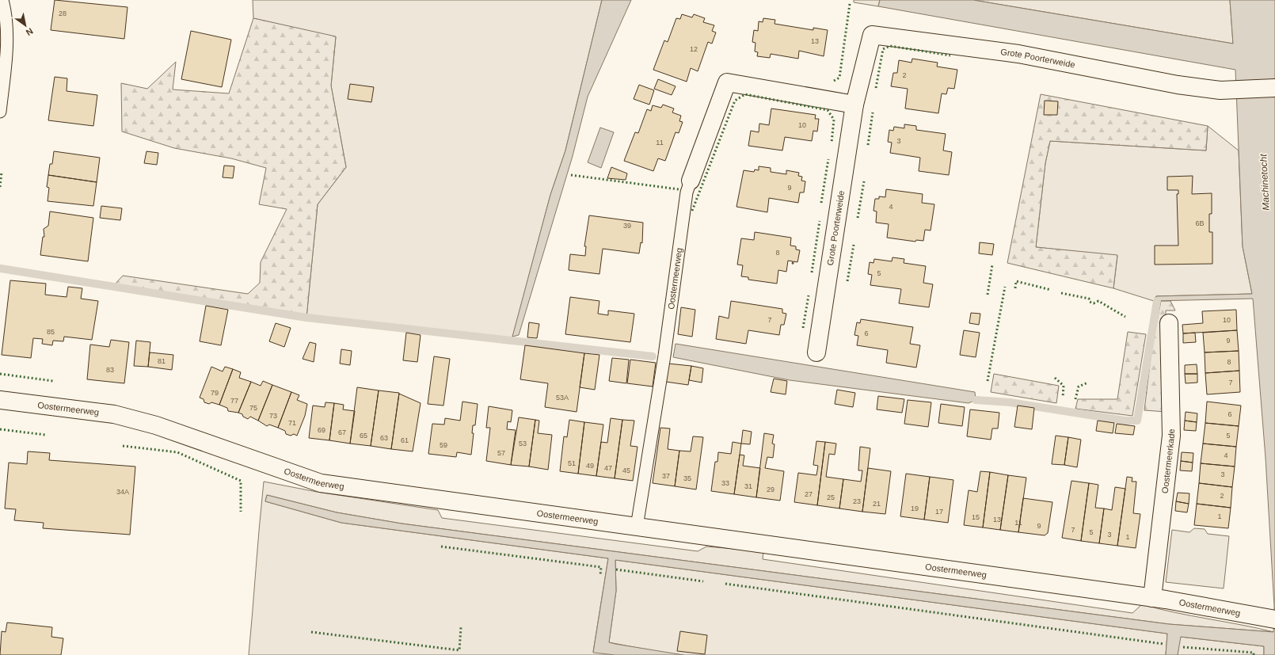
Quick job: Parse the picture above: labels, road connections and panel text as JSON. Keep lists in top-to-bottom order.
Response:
{
  "streets": {
    "street": ["Grote Poorterweide", "Oostermeerweg", "Oostermeerkade"]
  },
  "crossings": [
    ["Oostermeerweg", "Oostermeerkade"]
  ],
  "water": ["Machinetocht"],
  "house_numbers": [
    "28",
    "13",
    "12",
    "2",
    "10",
    "3",
    "11",
    "9",
    "4",
    "6B",
    "39",
    "8",
    "5",
    "7",
    "10",
    "85",
    "6",
    "9",
    "81",
    "8",
    "83",
    "7",
    "79",
    "53A",
    "77",
    "75",
    "6",
    "73",
    "71",
    "69",
    "67",
    "65",
    "5",
    "63",
    "61",
    "53",
    "59",
    "57",
    "4",
    "51",
    "49",
    "47",
    "45",
    "3",
    "37",
    "35",
    "33",
    "31",
    "29",
    "34A",
    "27",
    "2",
    "25",
    "23",
    "21",
    "19",
    "17",
    "1",
    "15",
    "13",
    "11",
    "9",
    "7",
    "5",
    "3",
    "1"
  ],
  "north": "bottom right"
}
